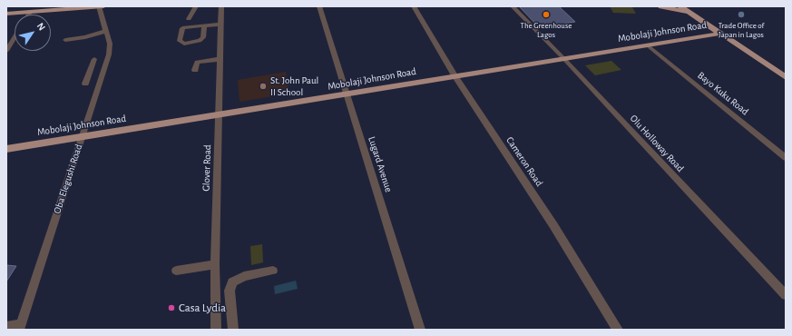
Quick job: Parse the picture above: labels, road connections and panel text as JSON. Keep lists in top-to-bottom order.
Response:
{
  "streets": {
    "main road": ["Mobolaji Johnson Road"],
    "street": [
      "Bayo Kuku Road",
      "Olu Holloway Road",
      "Cameron Road",
      "Lugard Avenue",
      "Glover Road",
      "Oba Elegushi Road"
    ]
  },
  "crossings": [
    ["Mobolaji Johnson Road", "Bayo Kuku Road"],
    ["Mobolaji Johnson Road", "Olu Holloway Road"],
    ["Mobolaji Johnson Road", "Cameron Road"],
    ["Mobolaji Johnson Road", "Lugard Avenue"],
    ["Mobolaji Johnson Road", "Glover Road"],
    ["Mobolaji Johnson Road", "Oba Elegushi Road"]
  ],
  "places": [
    "The Greenhouse Lagos",
    "Trade Office of Japan in Lagos",
    "St. John Paul II School",
    "Casa Lydia"
  ],
  "north": "top right"
}
